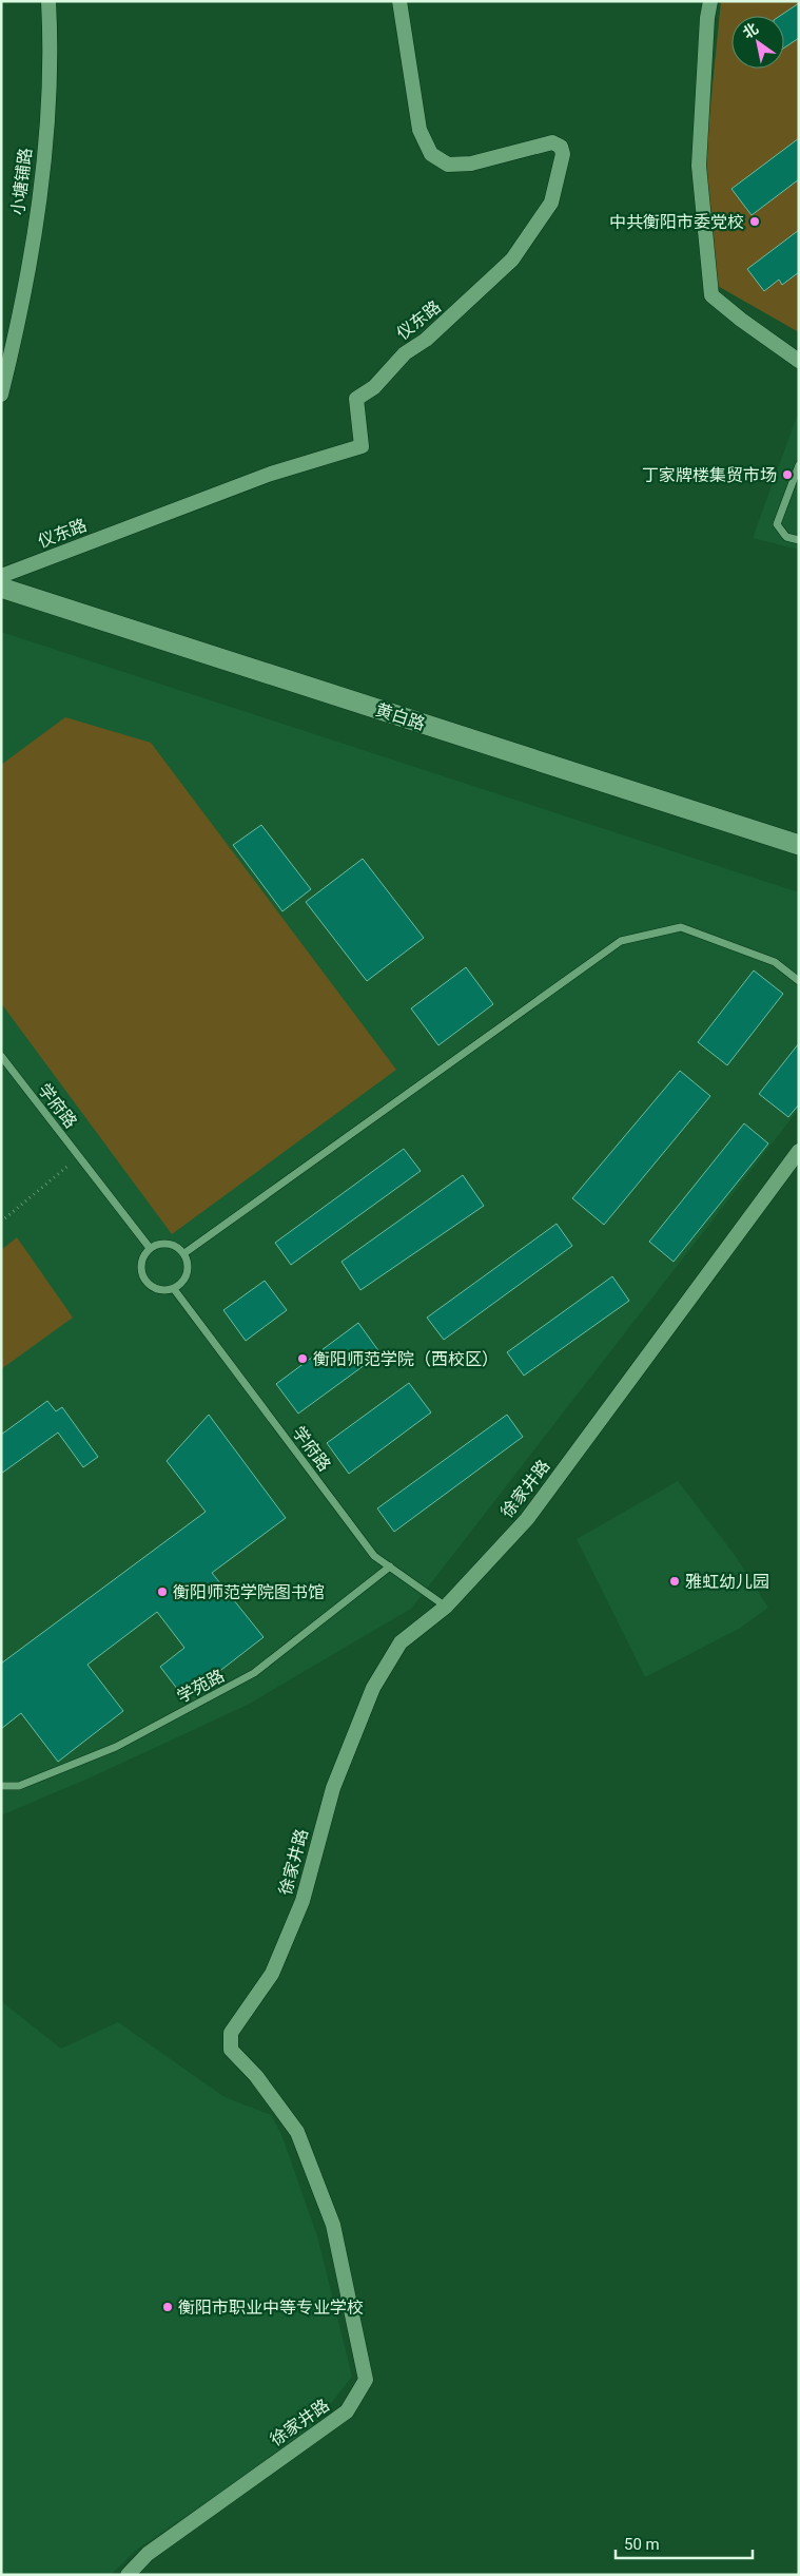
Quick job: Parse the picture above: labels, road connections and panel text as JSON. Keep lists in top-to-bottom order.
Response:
{
  "streets": {
    "main road": ["黄白路"],
    "street": ["小塘铺路", "仪东路", "徐家井路"],
    "lane": ["学府路", "学苑路"]
  },
  "crossings": [
    ["学府路", "徐家井路"],
    ["学府路", "学苑路"]
  ],
  "places": [
    "中共衡阳市委党校",
    "丁家牌楼集贸市场",
    "衡阳师范学院（西校区）",
    "雅虹幼儿园",
    "衡阳师范学院图书馆",
    "衡阳市职业中等专业学校"
  ],
  "scale_bar": "50 m",
  "north": "top left"
}
